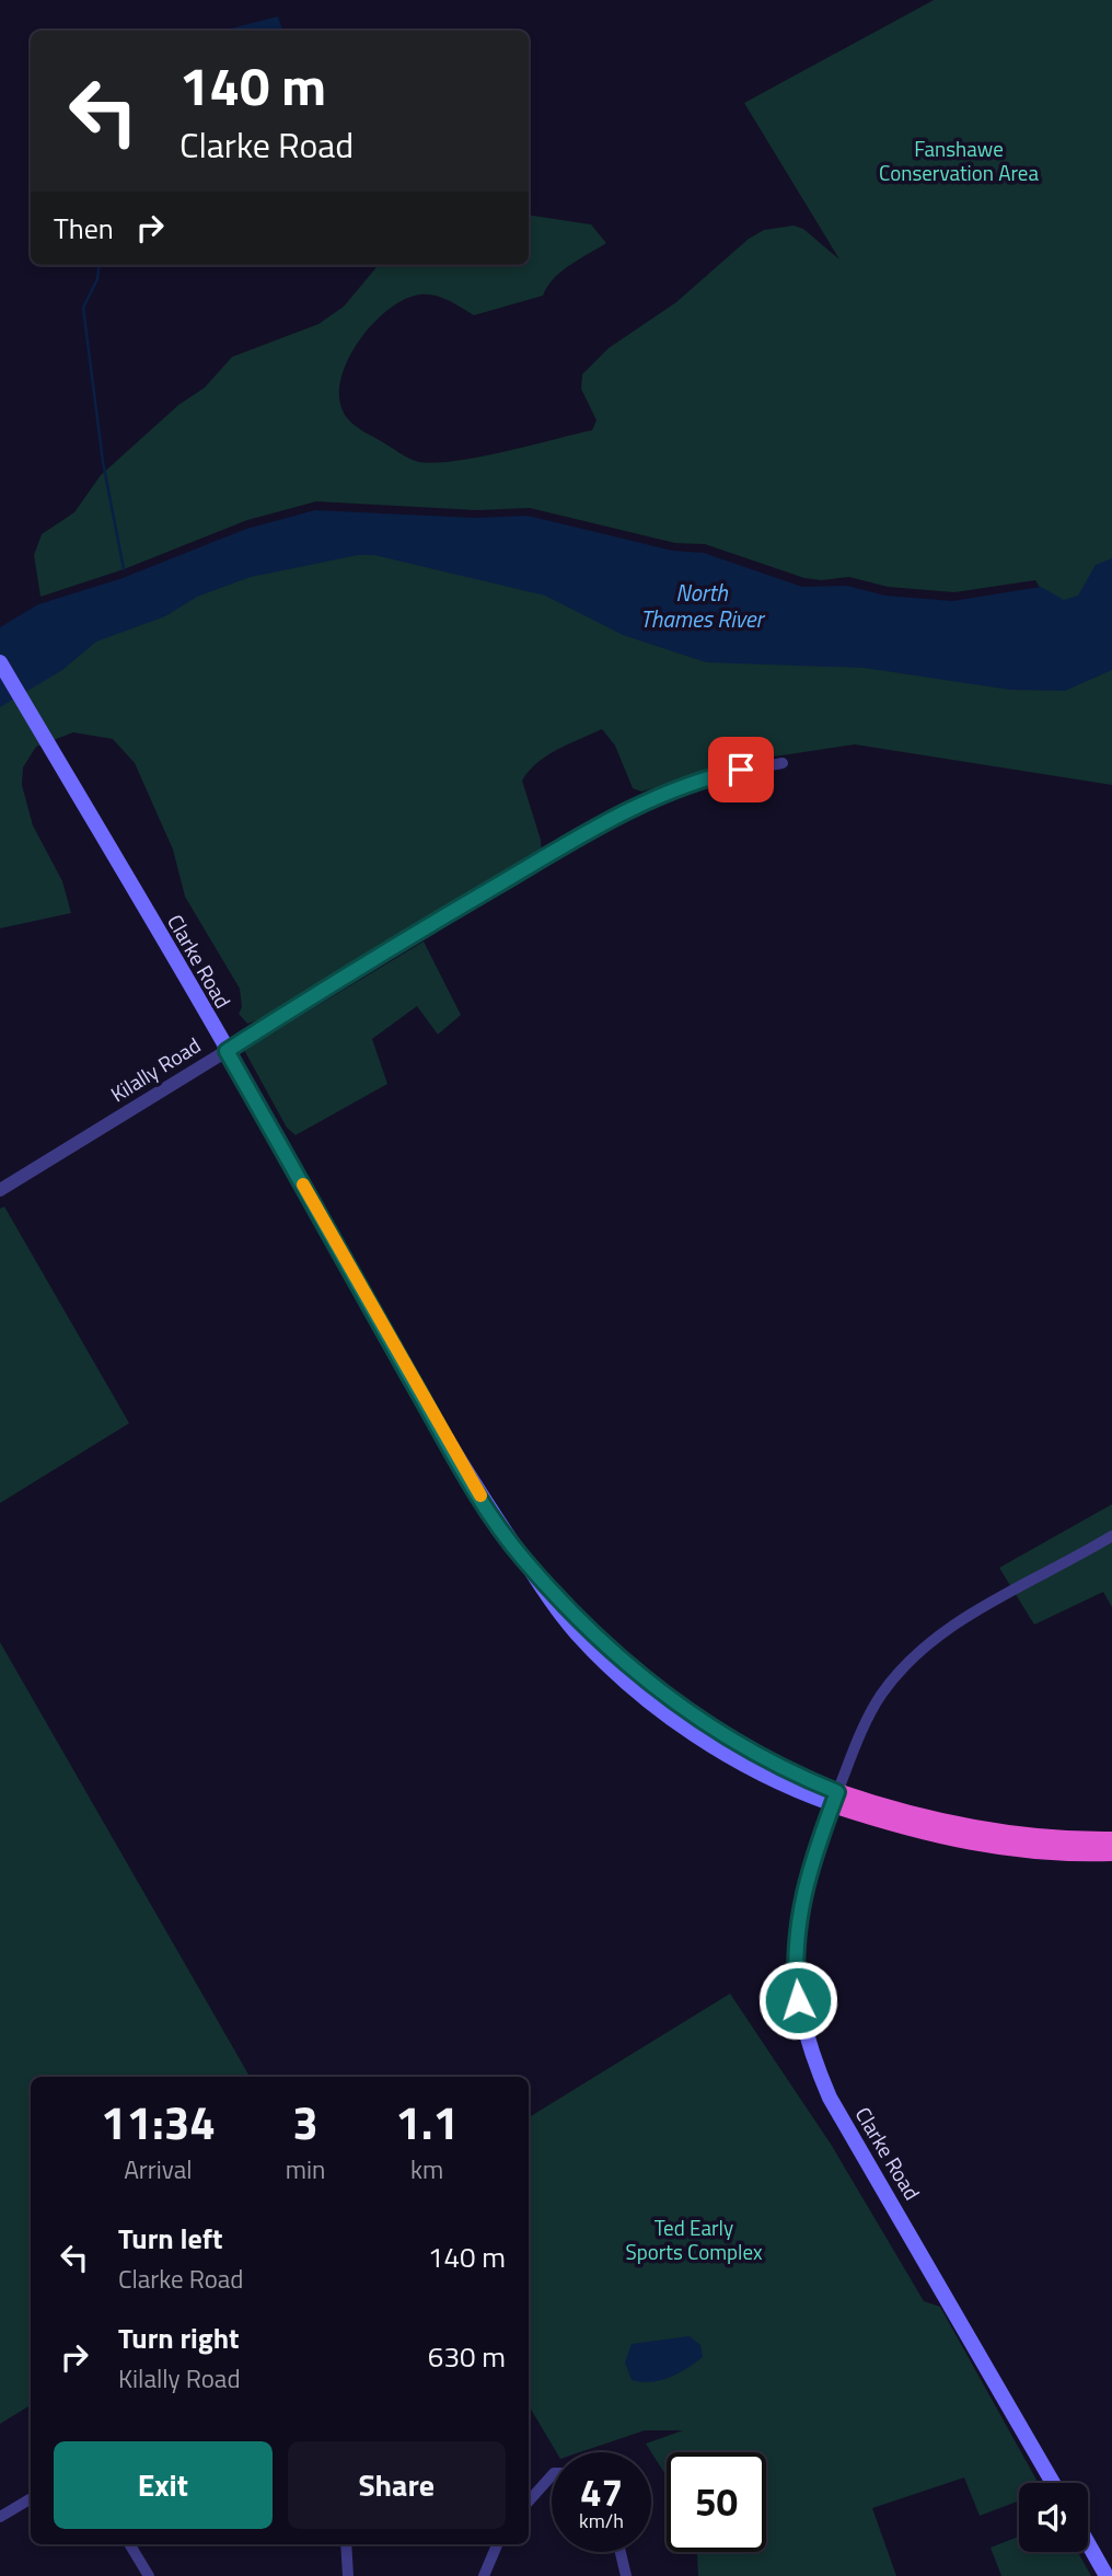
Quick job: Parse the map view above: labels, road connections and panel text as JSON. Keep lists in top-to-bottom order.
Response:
{
  "streets": {
    "main road": ["Clarke Road"],
    "street": ["Kilally Road"]
  },
  "crossings": [
    ["Clarke Road", "Kilally Road"]
  ],
  "water": ["North Thames River"],
  "parks": ["Fanshawe Conservation Area", "Ted Early Sports Complex"],
  "page": {
    "turn": ["140 m", "Clarke Road"],
    "then": "Then",
    "eta": [
      "11:34",
      "Arrival",
      "3",
      "min",
      "1.1",
      "km"
    ],
    "list": [
      {
        "name": "Turn left",
        "note": "Clarke Road",
        "value": "140 m"
      },
      {
        "name": "Turn right",
        "note": "Kilally Road",
        "value": "630 m"
      }
    ],
    "buttons": ["Exit", "Share"],
    "speed": "47 km/h",
    "limit": "50"
  }
}
